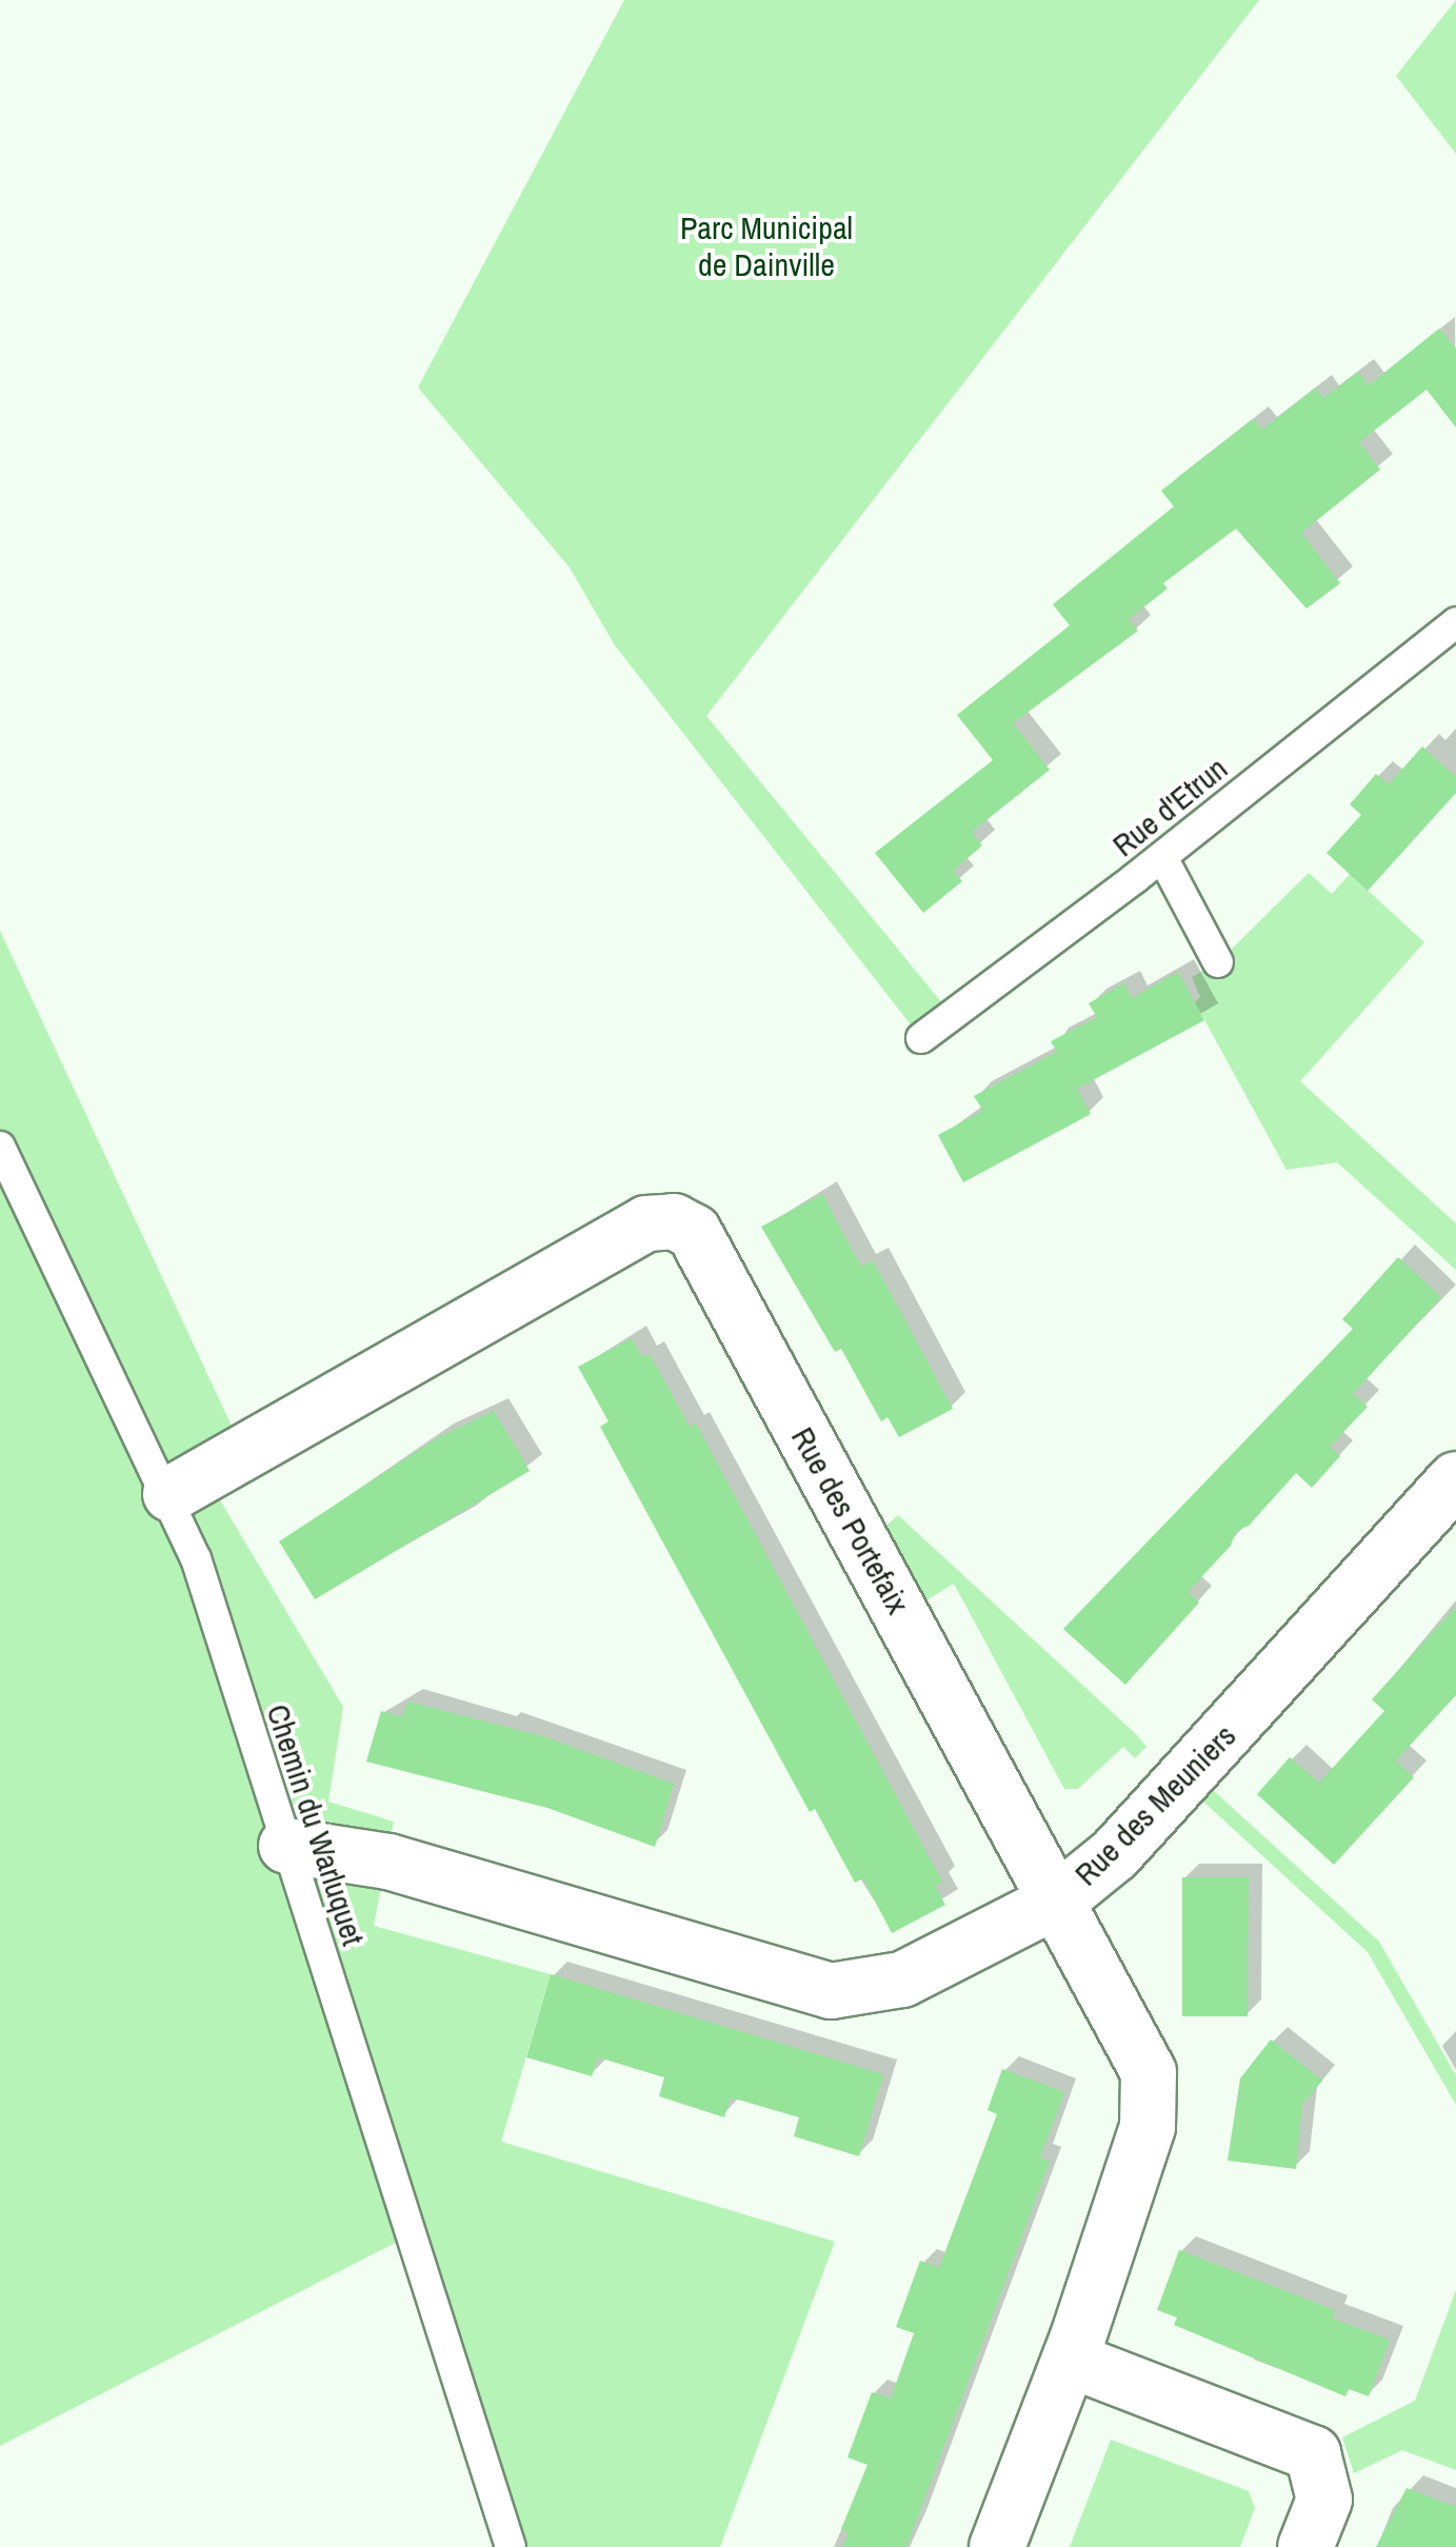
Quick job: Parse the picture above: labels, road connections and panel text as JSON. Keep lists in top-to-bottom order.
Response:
{
  "streets": {
    "street": ["Rue des Portefaix", "Rue des Meuniers"],
    "lane": ["Rue d'Etrun", "Chemin du Warluquet"]
  },
  "crossings": [
    ["Rue des Portefaix", "Rue des Meuniers"],
    ["Rue des Portefaix", "Chemin du Warluquet"],
    ["Rue des Meuniers", "Chemin du Warluquet"]
  ],
  "parks": ["Parc Municipal de Dainville"]
}
